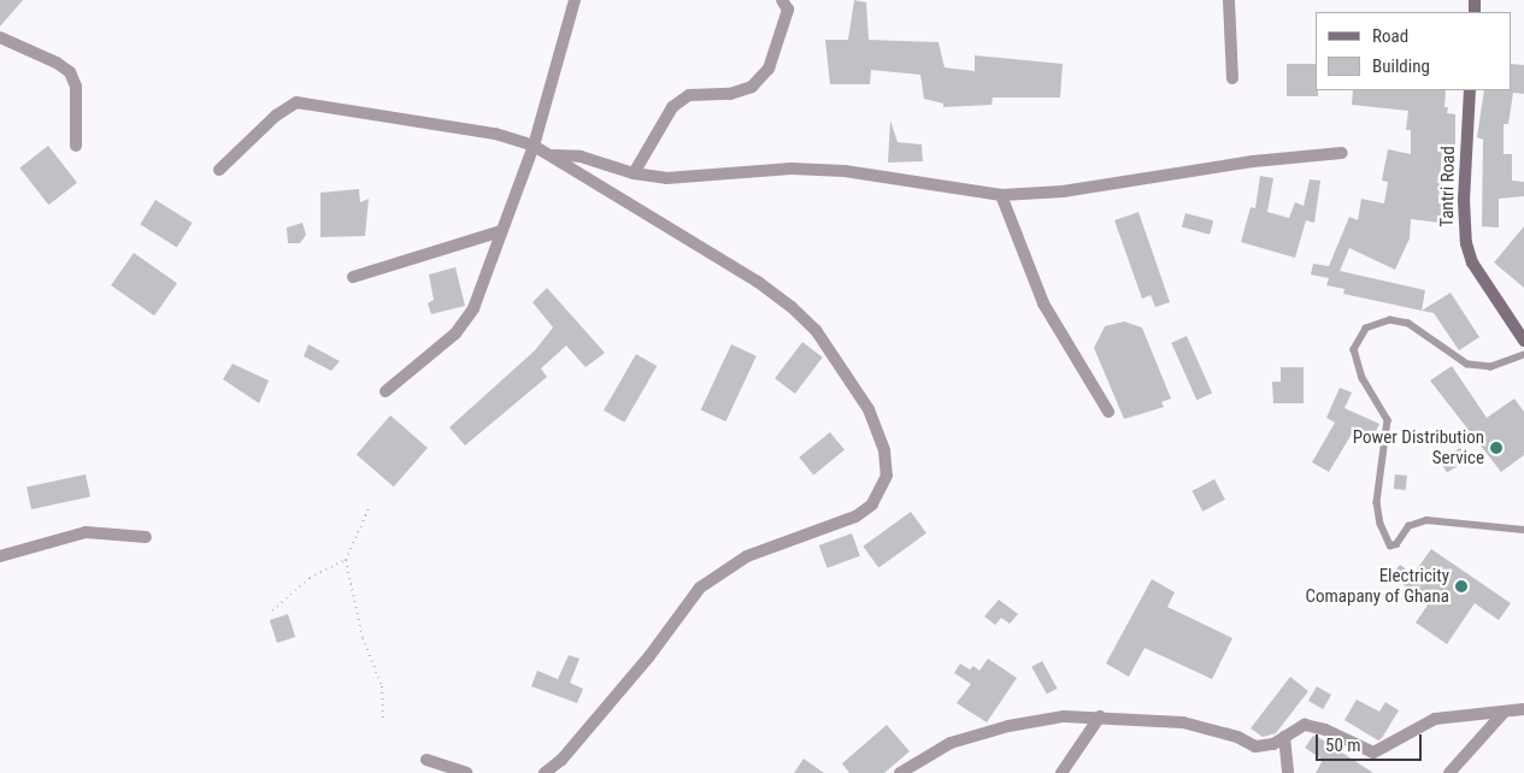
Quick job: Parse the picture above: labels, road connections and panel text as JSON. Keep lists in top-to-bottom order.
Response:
{
  "streets": {
    "street": ["Tantri Road"]
  },
  "places": ["Power Distribution Service", "Electricity Comapany of Ghana"],
  "legend": ["Road", "Building"],
  "scale_bar": "50 m"
}
